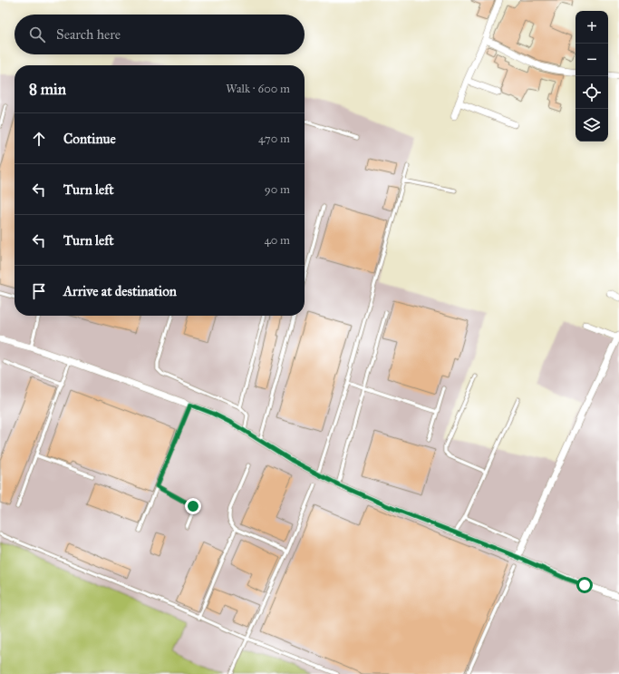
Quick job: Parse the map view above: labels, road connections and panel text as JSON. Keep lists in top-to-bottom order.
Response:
{
  "page": {
    "map_buttons": ["+", "−"],
    "search": "Search here",
    "heading": ["8 min", "Walk · 600 m"],
    "list": [
      ["Continue", "470 m"],
      ["Turn left", "90 m"],
      ["Turn left", "40 m"],
      "Arrive at destination"
    ]
  }
}
